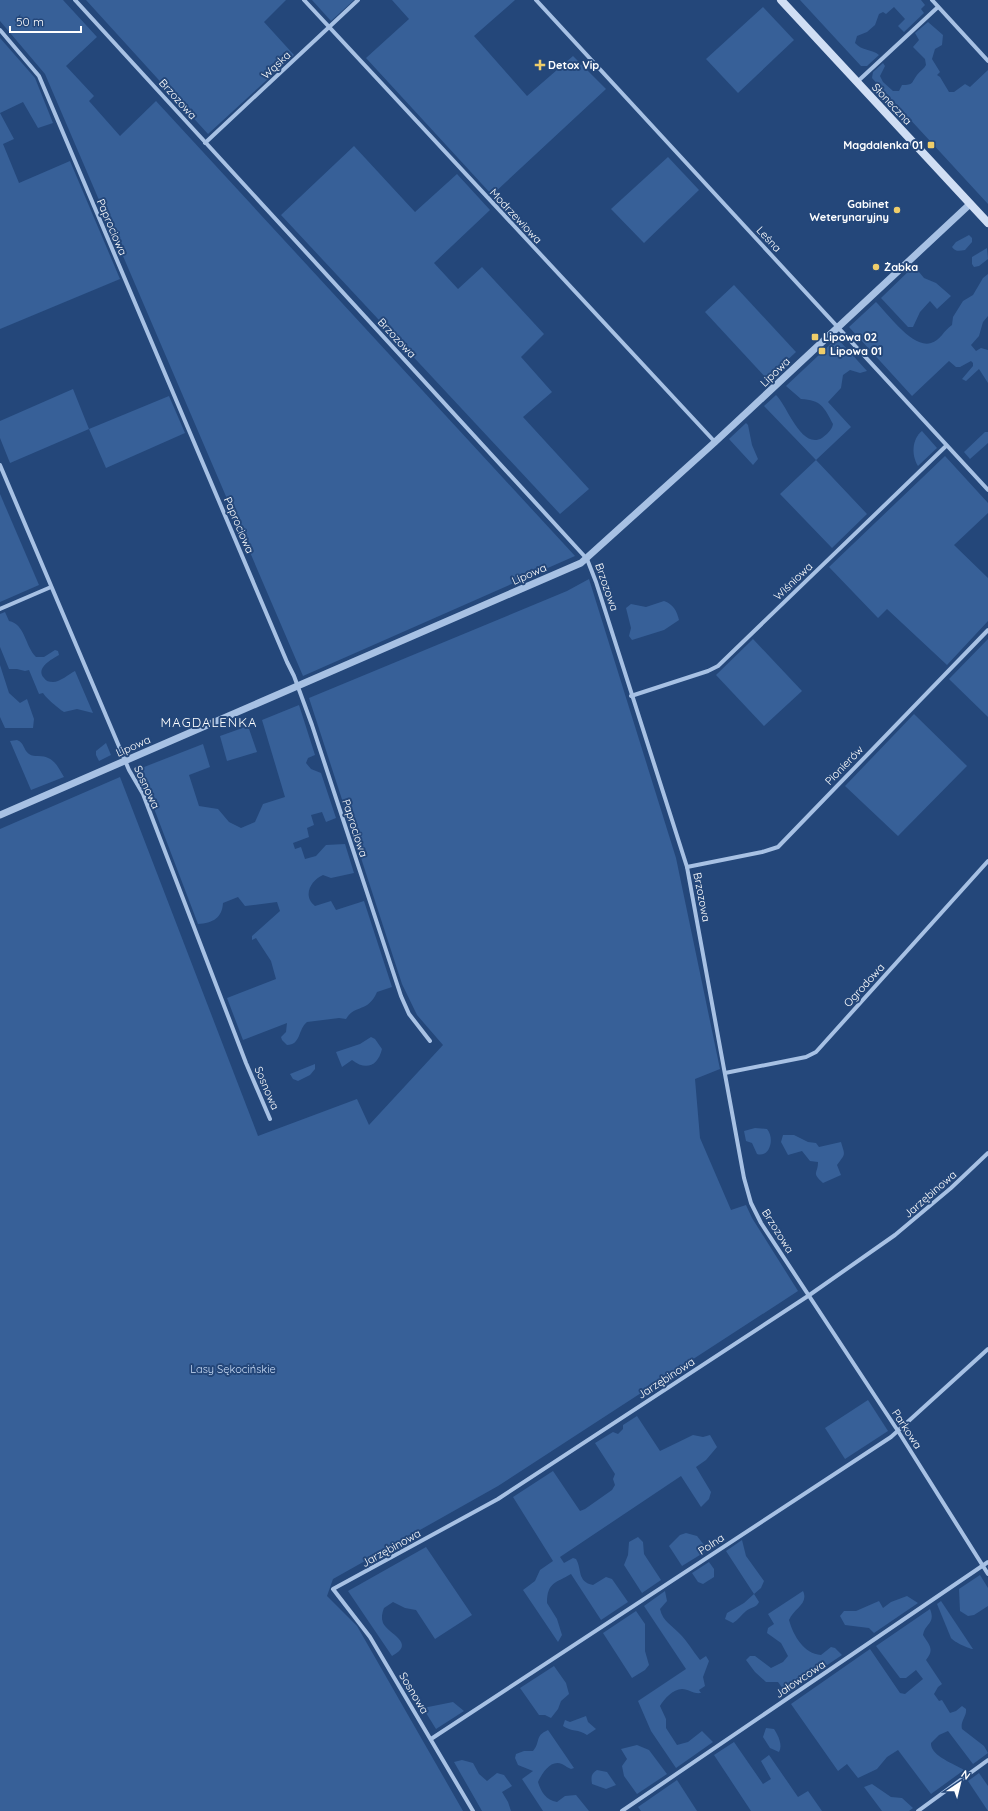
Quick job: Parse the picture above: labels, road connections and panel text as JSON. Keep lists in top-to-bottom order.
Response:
{
  "streets": {
    "main road": ["Słoneczna"],
    "street": [
      "Wąska",
      "Brzozowa",
      "Modrzewiowa",
      "Paprociowa",
      "Leśna",
      "Lipowa",
      "Wiśniowa",
      "Pionierów",
      "Sosnowa",
      "Ogrodowa",
      "Jarzębinowa",
      "Parkowa",
      "Polna",
      "Jałowcowa"
    ]
  },
  "crossings": [
    ["Wąska", "Brzozowa"],
    ["Wąska", "Modrzewiowa"],
    ["Brzozowa", "Lipowa"],
    ["Brzozowa", "Wiśniowa"],
    ["Brzozowa", "Pionierów"],
    ["Brzozowa", "Ogrodowa"],
    ["Brzozowa", "Jarzębinowa"],
    ["Brzozowa", "Parkowa"],
    ["Słoneczna", "Lipowa"],
    ["Modrzewiowa", "Lipowa"],
    ["Paprociowa", "Lipowa"],
    ["Leśna", "Lipowa"],
    ["Leśna", "Wiśniowa"],
    ["Lipowa", "Sosnowa"],
    ["Sosnowa", "Jarzębinowa"],
    ["Sosnowa", "Polna"],
    ["Jarzębinowa", "Parkowa"],
    ["Parkowa", "Polna"],
    ["Parkowa", "Jałowcowa"]
  ],
  "districts": ["MAGDALENKA"],
  "parks": ["Lasy Sękocińskie"],
  "places": {
    "health": ["Detox Vip"],
    "transit": ["Magdalenka 01", "Lipowa 02", "Lipowa 01"],
    "other": ["Gabinet Weterynaryjny", "Żabka"]
  },
  "scale_bar": "50 m",
  "north": "top right"
}
